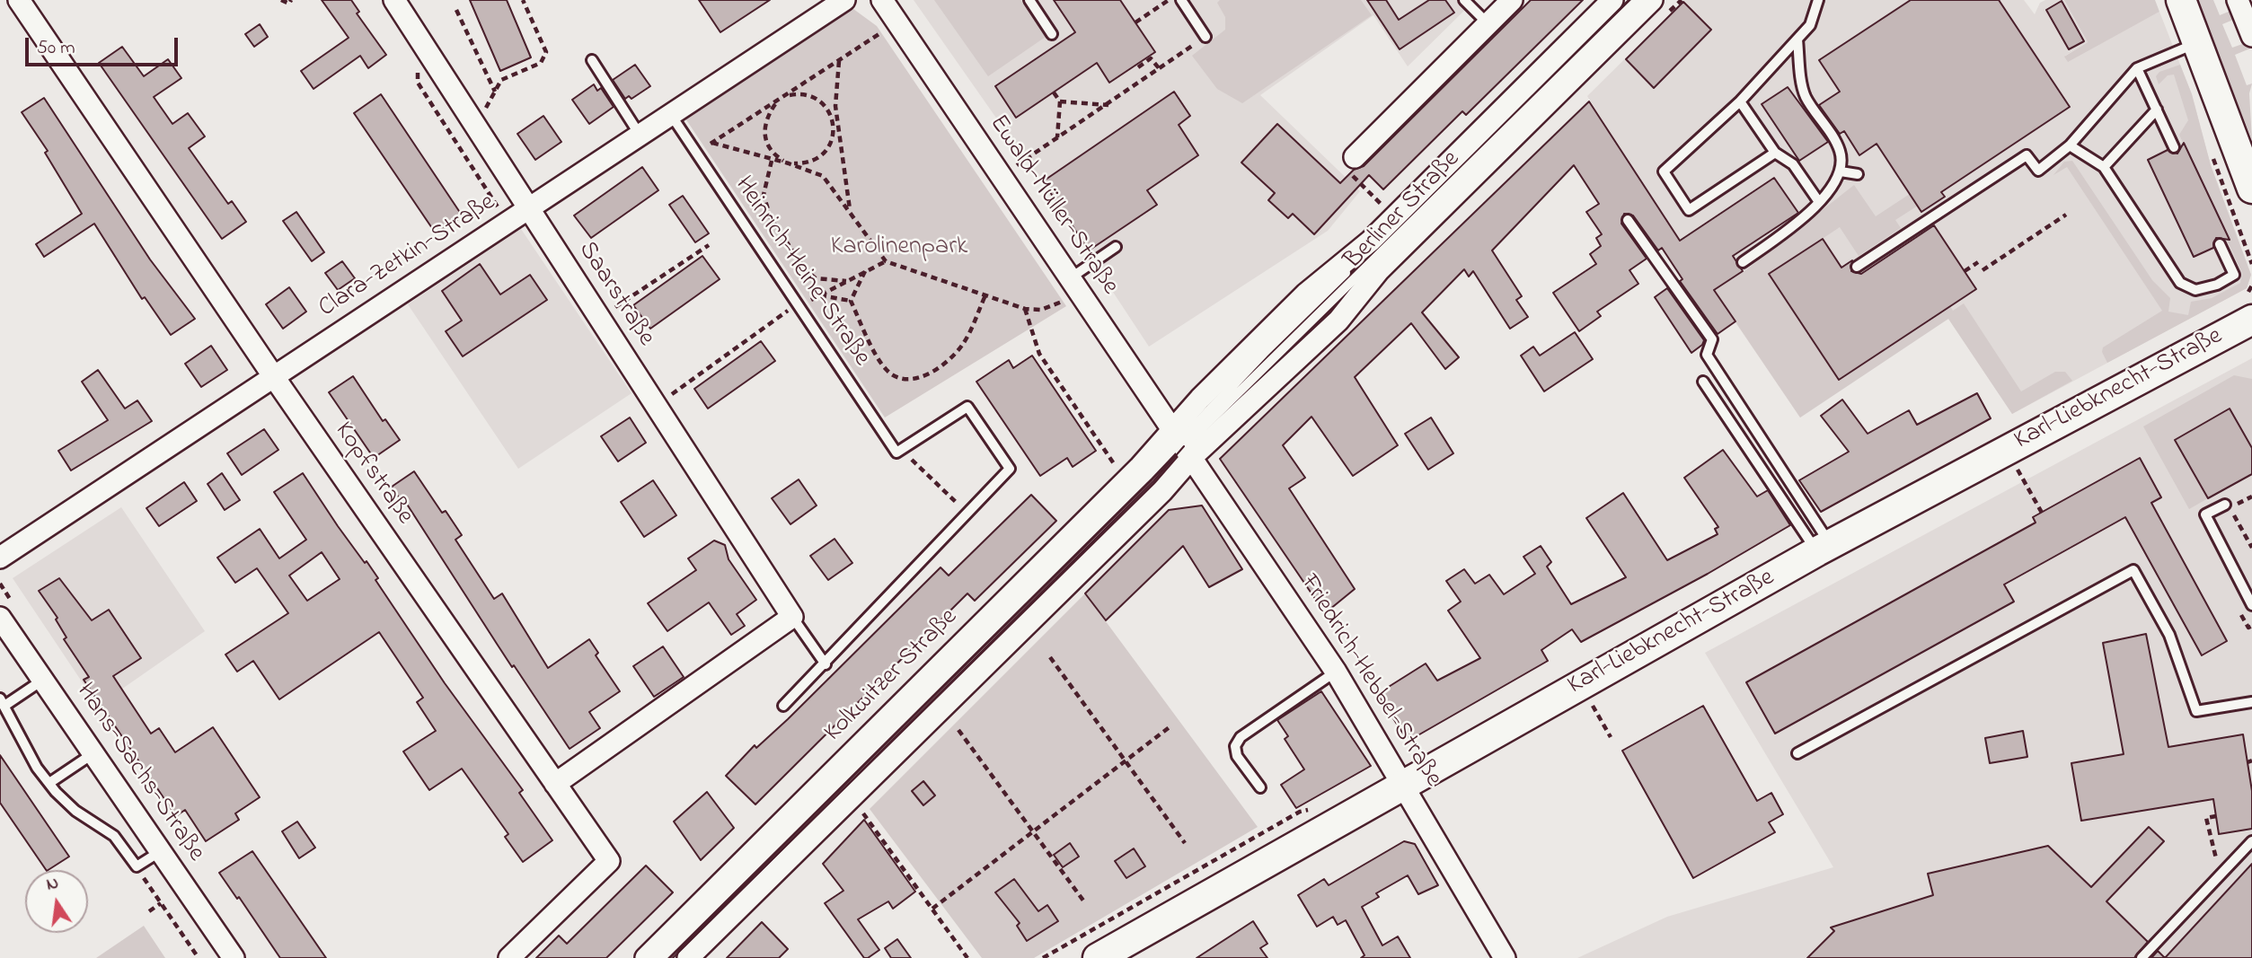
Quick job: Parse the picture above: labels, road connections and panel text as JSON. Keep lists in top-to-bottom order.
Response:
{
  "streets": {
    "main road": ["Karl-Liebknecht-Straße"],
    "street": [
      "Ewald-Müller-Straße",
      "Berliner Straße",
      "Clara-Zetkin-Straße",
      "Saarstraße",
      "Kopfstraße",
      "Kolkwitzer Straße",
      "Friedrich-Hebbel-Straße",
      "Hans-Sachs-Straße"
    ],
    "lane": ["Heinrich-Heine-Straße"]
  },
  "crossings": [
    ["Ewald-Müller-Straße", "Berliner Straße"],
    ["Ewald-Müller-Straße", "Kolkwitzer Straße"],
    ["Ewald-Müller-Straße", "Friedrich-Hebbel-Straße"],
    ["Berliner Straße", "Kolkwitzer Straße"],
    ["Berliner Straße", "Friedrich-Hebbel-Straße"],
    ["Clara-Zetkin-Straße", "Heinrich-Heine-Straße"],
    ["Clara-Zetkin-Straße", "Saarstraße"],
    ["Clara-Zetkin-Straße", "Kopfstraße"],
    ["Karl-Liebknecht-Straße", "Friedrich-Hebbel-Straße"],
    ["Kolkwitzer Straße", "Friedrich-Hebbel-Straße"]
  ],
  "parks": ["Karolinenpark"],
  "scale_bar": "50 m",
  "north": "top"
}
